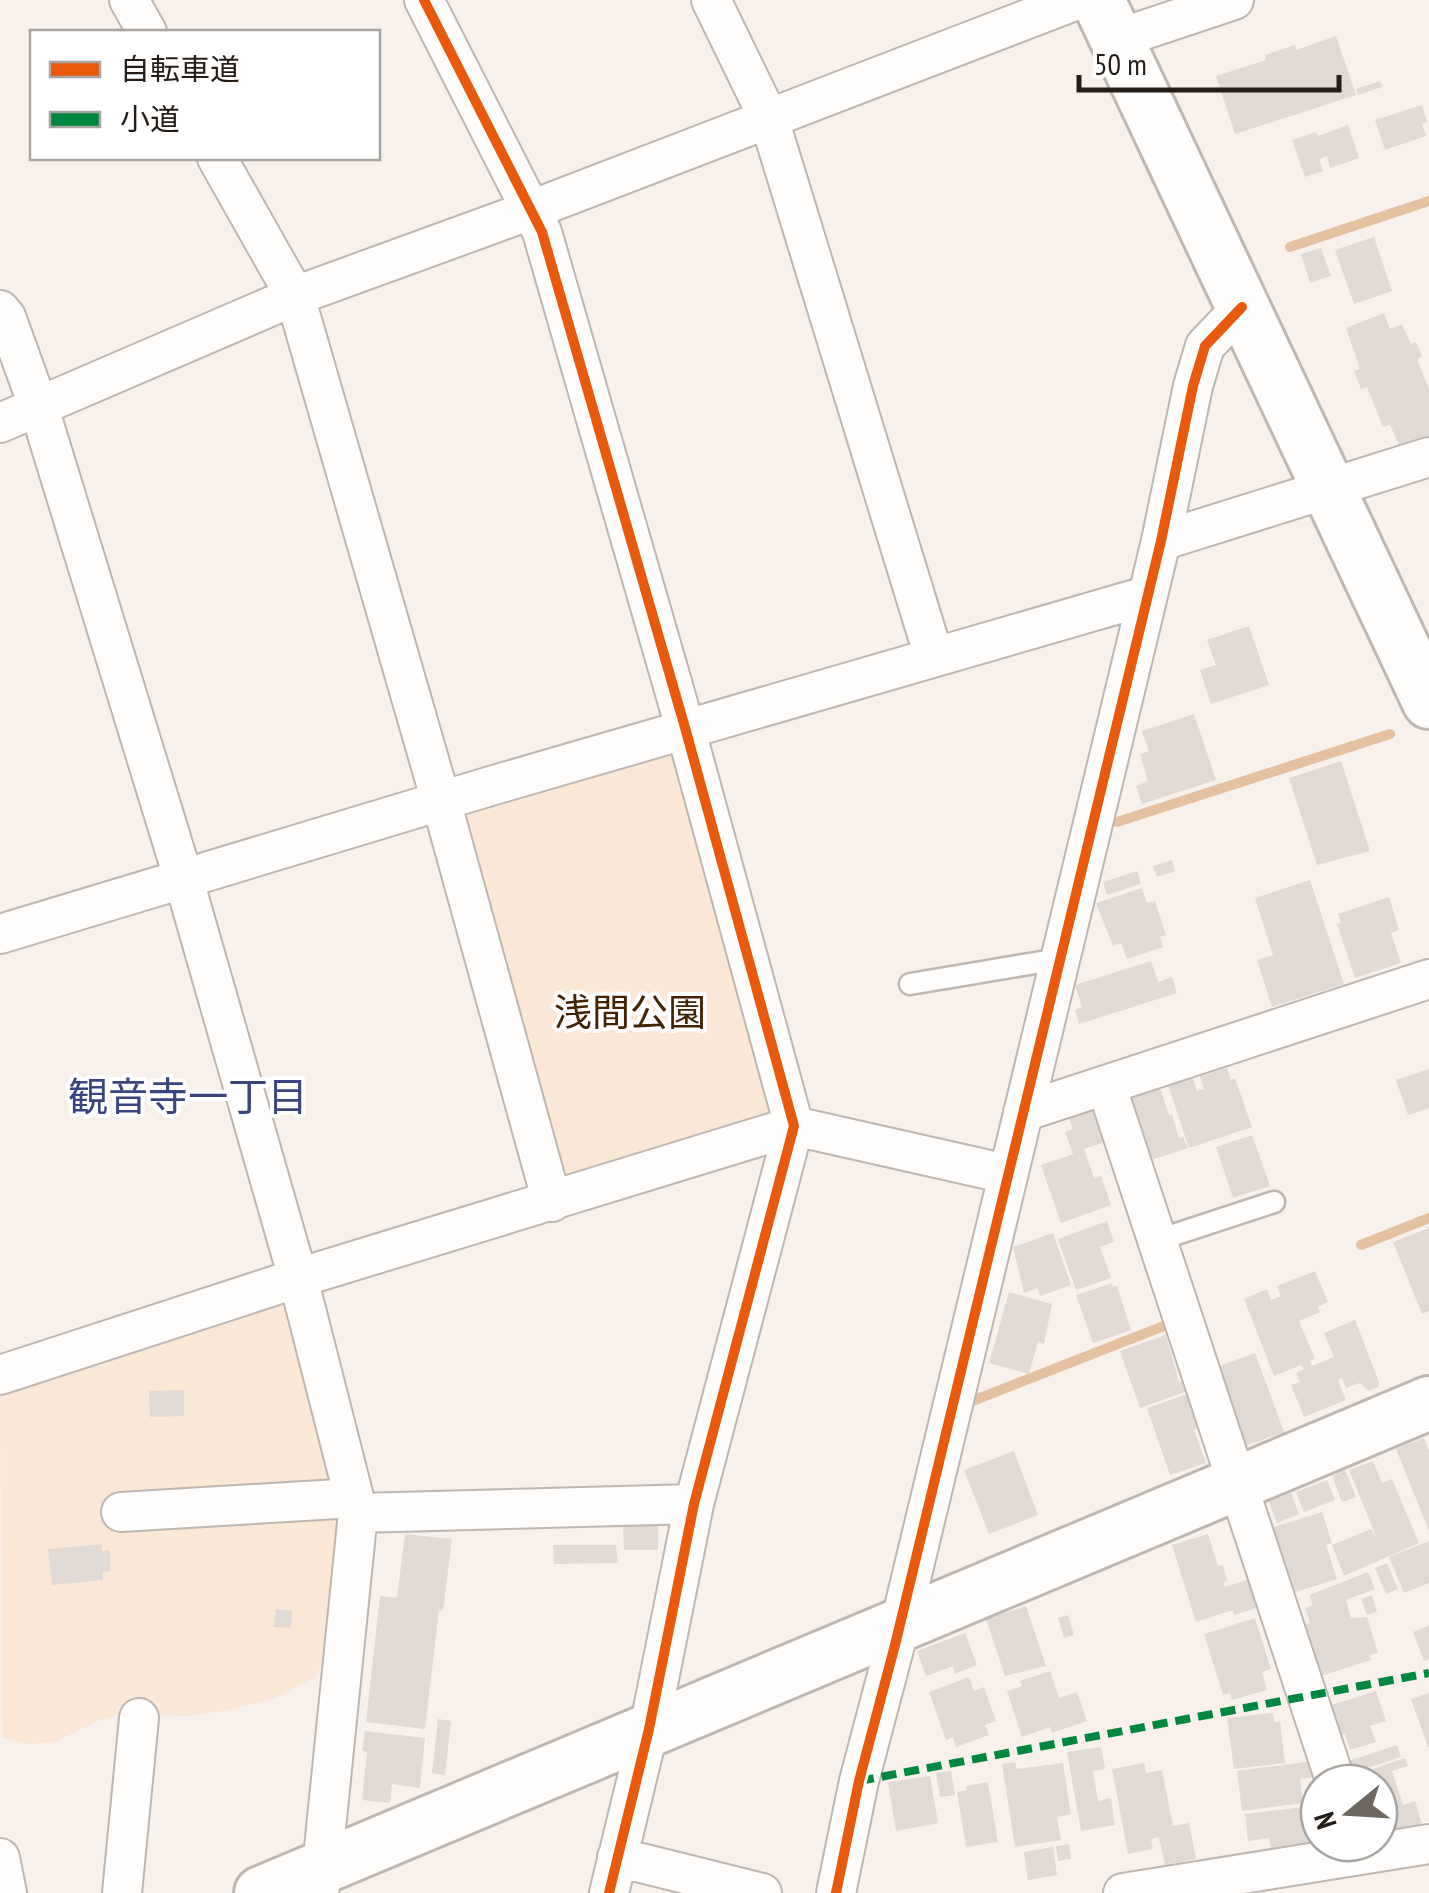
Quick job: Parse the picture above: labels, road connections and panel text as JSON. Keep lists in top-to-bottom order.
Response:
{
  "districts": ["観音寺一丁目"],
  "parks": ["浅間公園"],
  "legend": ["自転車道", "小道"],
  "scale_bar": "50 m",
  "north": "left"
}
